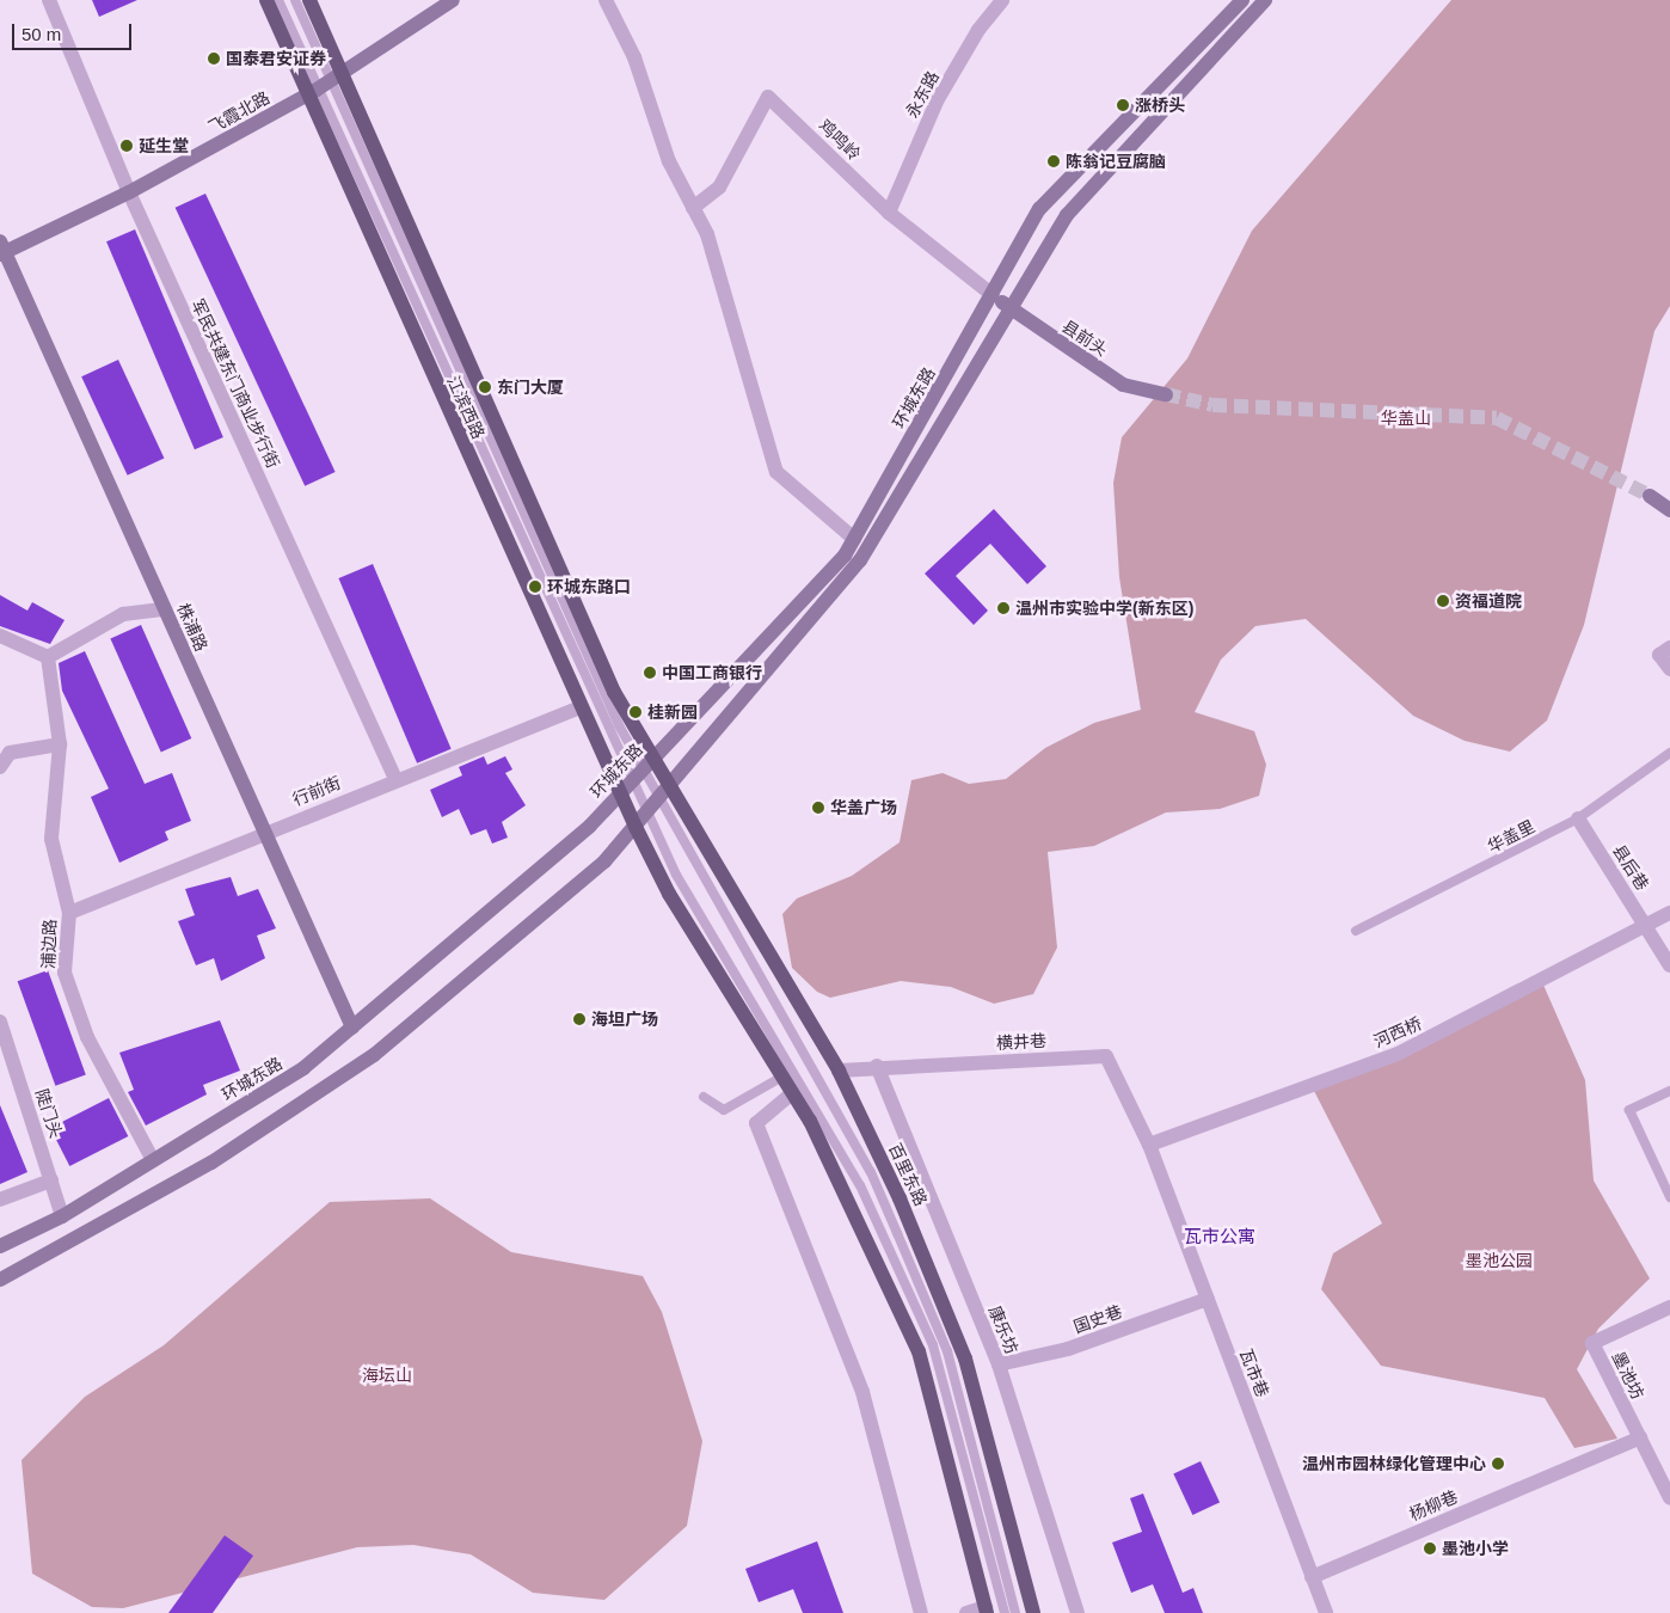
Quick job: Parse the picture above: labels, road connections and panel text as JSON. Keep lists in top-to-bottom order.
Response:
{
  "streets": {
    "main road": [
      "飞霞北路",
      "县前头",
      "环城东路",
      "江滨西路",
      "株浦路",
      "百里东路"
    ],
    "street": [
      "永东路",
      "鸡鸣岭",
      "军民共建东门商业步行街",
      "行前街",
      "县后巷",
      "浦边路",
      "河西桥",
      "横井巷",
      "陡门头",
      "国史巷",
      "康乐坊",
      "瓦市巷",
      "墨池坊",
      "杨柳巷"
    ],
    "lane": ["华盖里"]
  },
  "crossings": [
    ["永东路", "鸡鸣岭"],
    ["飞霞北路", "军民共建东门商业步行街"],
    ["飞霞北路", "江滨西路"],
    ["飞霞北路", "株浦路"],
    ["鸡鸣岭", "县前头"],
    ["鸡鸣岭", "环城东路"],
    ["县前头", "环城东路"],
    ["军民共建东门商业步行街", "行前街"],
    ["环城东路", "江滨西路"],
    ["环城东路", "株浦路"],
    ["环城东路", "浦边路"],
    ["环城东路", "陡门头"],
    ["江滨西路", "行前街"],
    ["江滨西路", "百里东路"],
    ["株浦路", "行前街"],
    ["行前街", "浦边路"],
    ["华盖里", "县后巷"],
    ["县后巷", "河西桥"],
    ["河西桥", "横井巷"],
    ["河西桥", "瓦市巷"],
    ["横井巷", "百里东路"],
    ["横井巷", "康乐坊"],
    ["横井巷", "瓦市巷"],
    ["国史巷", "康乐坊"],
    ["国史巷", "瓦市巷"],
    ["瓦市巷", "杨柳巷"],
    ["墨池坊", "杨柳巷"]
  ],
  "districts": ["瓦市公寓"],
  "parks": ["华盖山", "墨池公园", "海坛山"],
  "places": [
    "国泰君安证券",
    "涨桥头",
    "延生堂",
    "陈翁记豆腐脑",
    "东门大厦",
    "环城东路口",
    "资福道院",
    "温州市实验中学(新东区)",
    "中国工商银行",
    "桂新园",
    "华盖广场",
    "海坦广场",
    "温州市园林绿化管理中心",
    "墨池小学"
  ],
  "scale_bar": "50 m"
}
